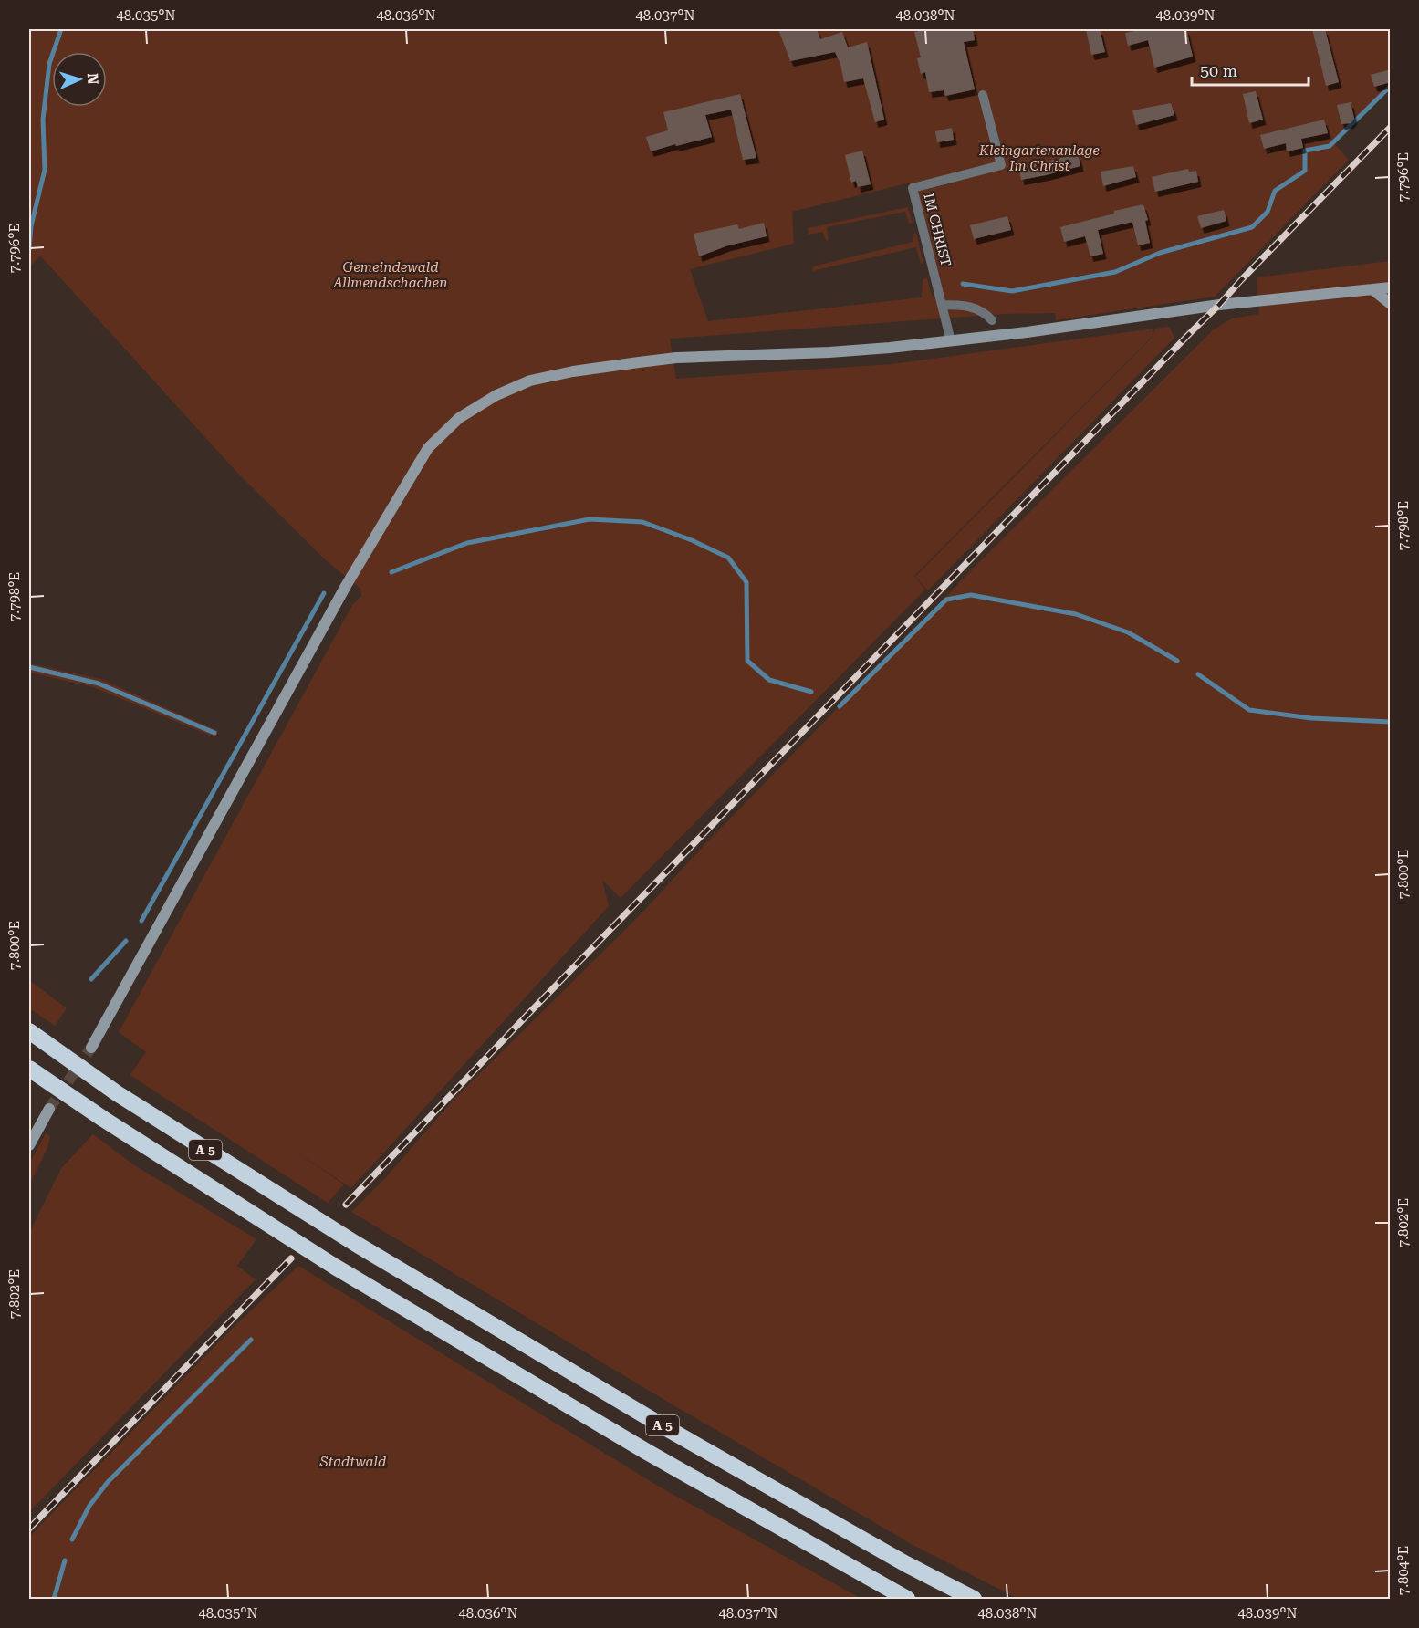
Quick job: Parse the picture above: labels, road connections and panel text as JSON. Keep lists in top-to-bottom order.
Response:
{
  "streets": {
    "highway": ["A 5"],
    "lane": ["IM CHRIST"]
  },
  "parks": ["Kleingartenanlage Im Christ", "Gemeindewald Allmendschachen", "Stadtwald"],
  "scale_bar": "50 m",
  "north": "right",
  "coordinates": [
    "48.035°N",
    "48.036°N",
    "48.037°N",
    "48.038°N",
    "48.039°N",
    "7.796°E",
    "7.798°E",
    "7.800°E",
    "7.802°E",
    "7.804°E"
  ]
}
